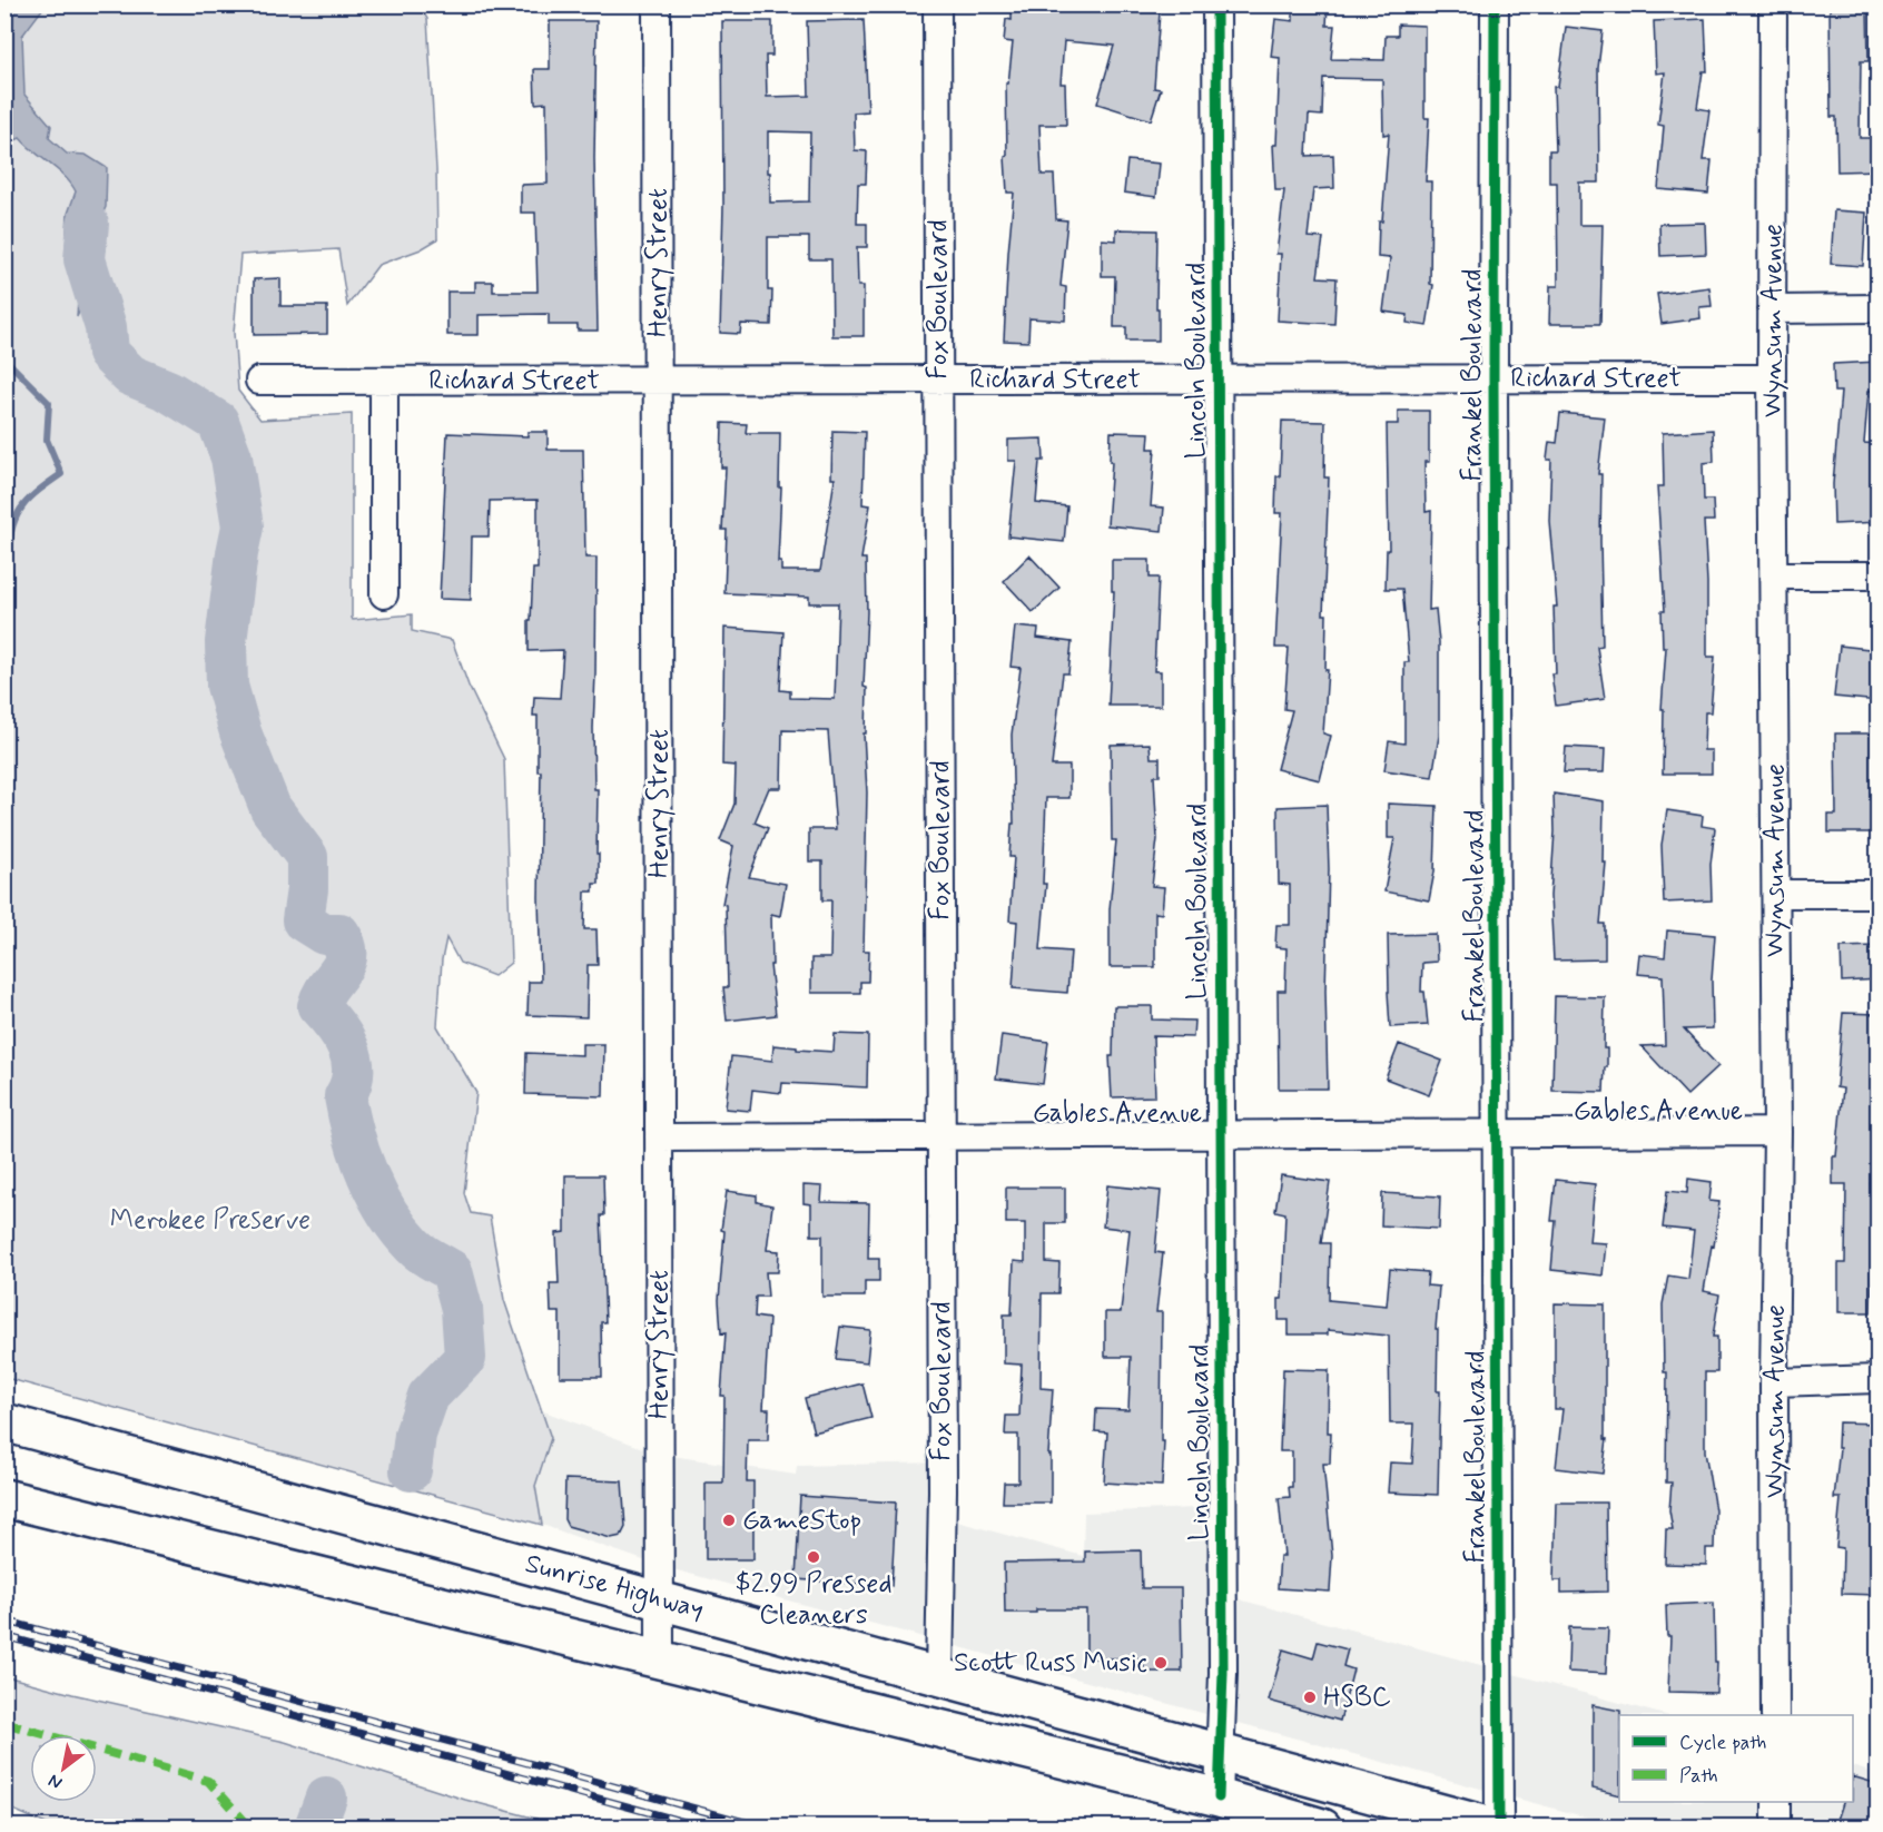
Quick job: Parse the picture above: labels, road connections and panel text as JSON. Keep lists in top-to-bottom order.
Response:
{
  "streets": {
    "highway": ["Sunrise Highway"],
    "street": [
      "Henry Street",
      "Fox Boulevard",
      "Wynsum Avenue",
      "Lincoln Boulevard",
      "Frankel Boulevard",
      "Richard Street",
      "Gables Avenue"
    ]
  },
  "crossings": [
    ["Henry Street", "Richard Street"],
    ["Henry Street", "Gables Avenue"],
    ["Henry Street", "Sunrise Highway"],
    ["Fox Boulevard", "Richard Street"],
    ["Fox Boulevard", "Gables Avenue"],
    ["Fox Boulevard", "Sunrise Highway"],
    ["Wynsum Avenue", "Richard Street"],
    ["Wynsum Avenue", "Gables Avenue"],
    ["Lincoln Boulevard", "Richard Street"],
    ["Lincoln Boulevard", "Gables Avenue"],
    ["Lincoln Boulevard", "Sunrise Highway"],
    ["Frankel Boulevard", "Richard Street"],
    ["Frankel Boulevard", "Gables Avenue"],
    ["Frankel Boulevard", "Sunrise Highway"]
  ],
  "parks": ["Merokee Preserve"],
  "places": [
    "GameStop",
    "$2.99 Pressed Cleaners",
    "Scott Russ Music",
    "HSBC"
  ],
  "legend": ["Cycle path", "Path"],
  "north": "bottom left"
}
